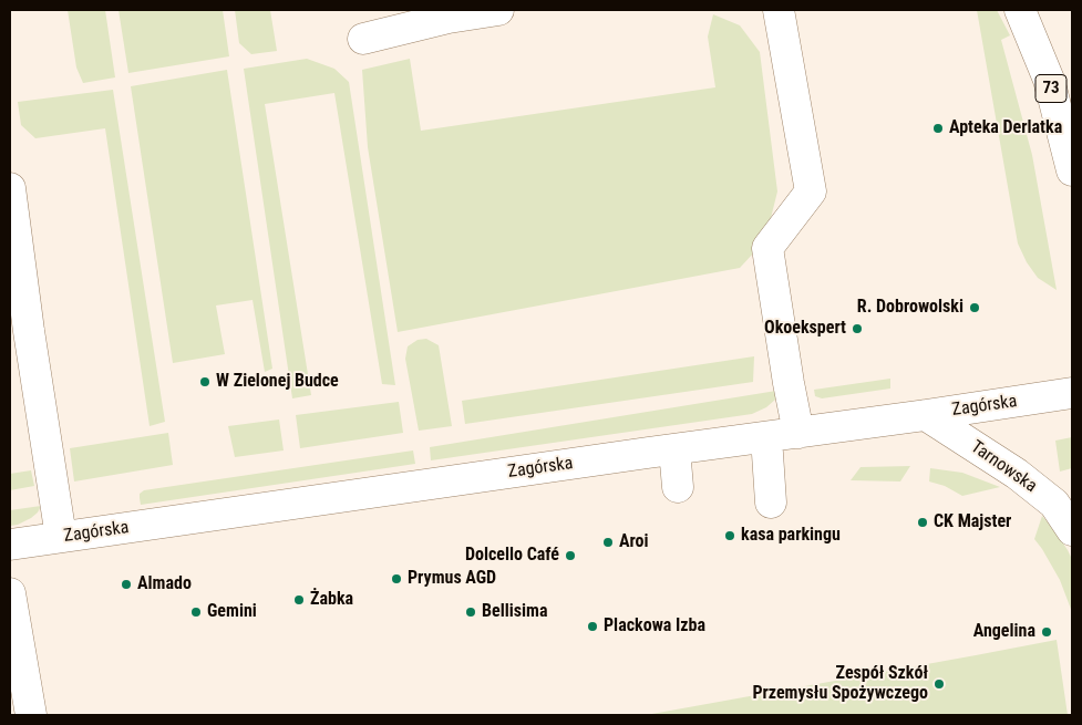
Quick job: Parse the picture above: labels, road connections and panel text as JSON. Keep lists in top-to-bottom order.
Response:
{
  "streets": {
    "street": ["73", "Zagórska", "Tarnowska"]
  },
  "crossings": [
    ["Zagórska", "Tarnowska"]
  ],
  "places": [
    "Apteka Derlatka",
    "R. Dobrowolski",
    "Okoekspert",
    "W Zielonej Budce",
    "CK Majster",
    "kasa parkingu",
    "Aroi",
    "Dolcello Café",
    "Prymus AGD",
    "Almado",
    "Żabka",
    "Gemini",
    "Bellisima",
    "Plackowa Izba",
    "Angelina",
    "Zespół Szkół Przemysłu Spożywczego"
  ]
}
